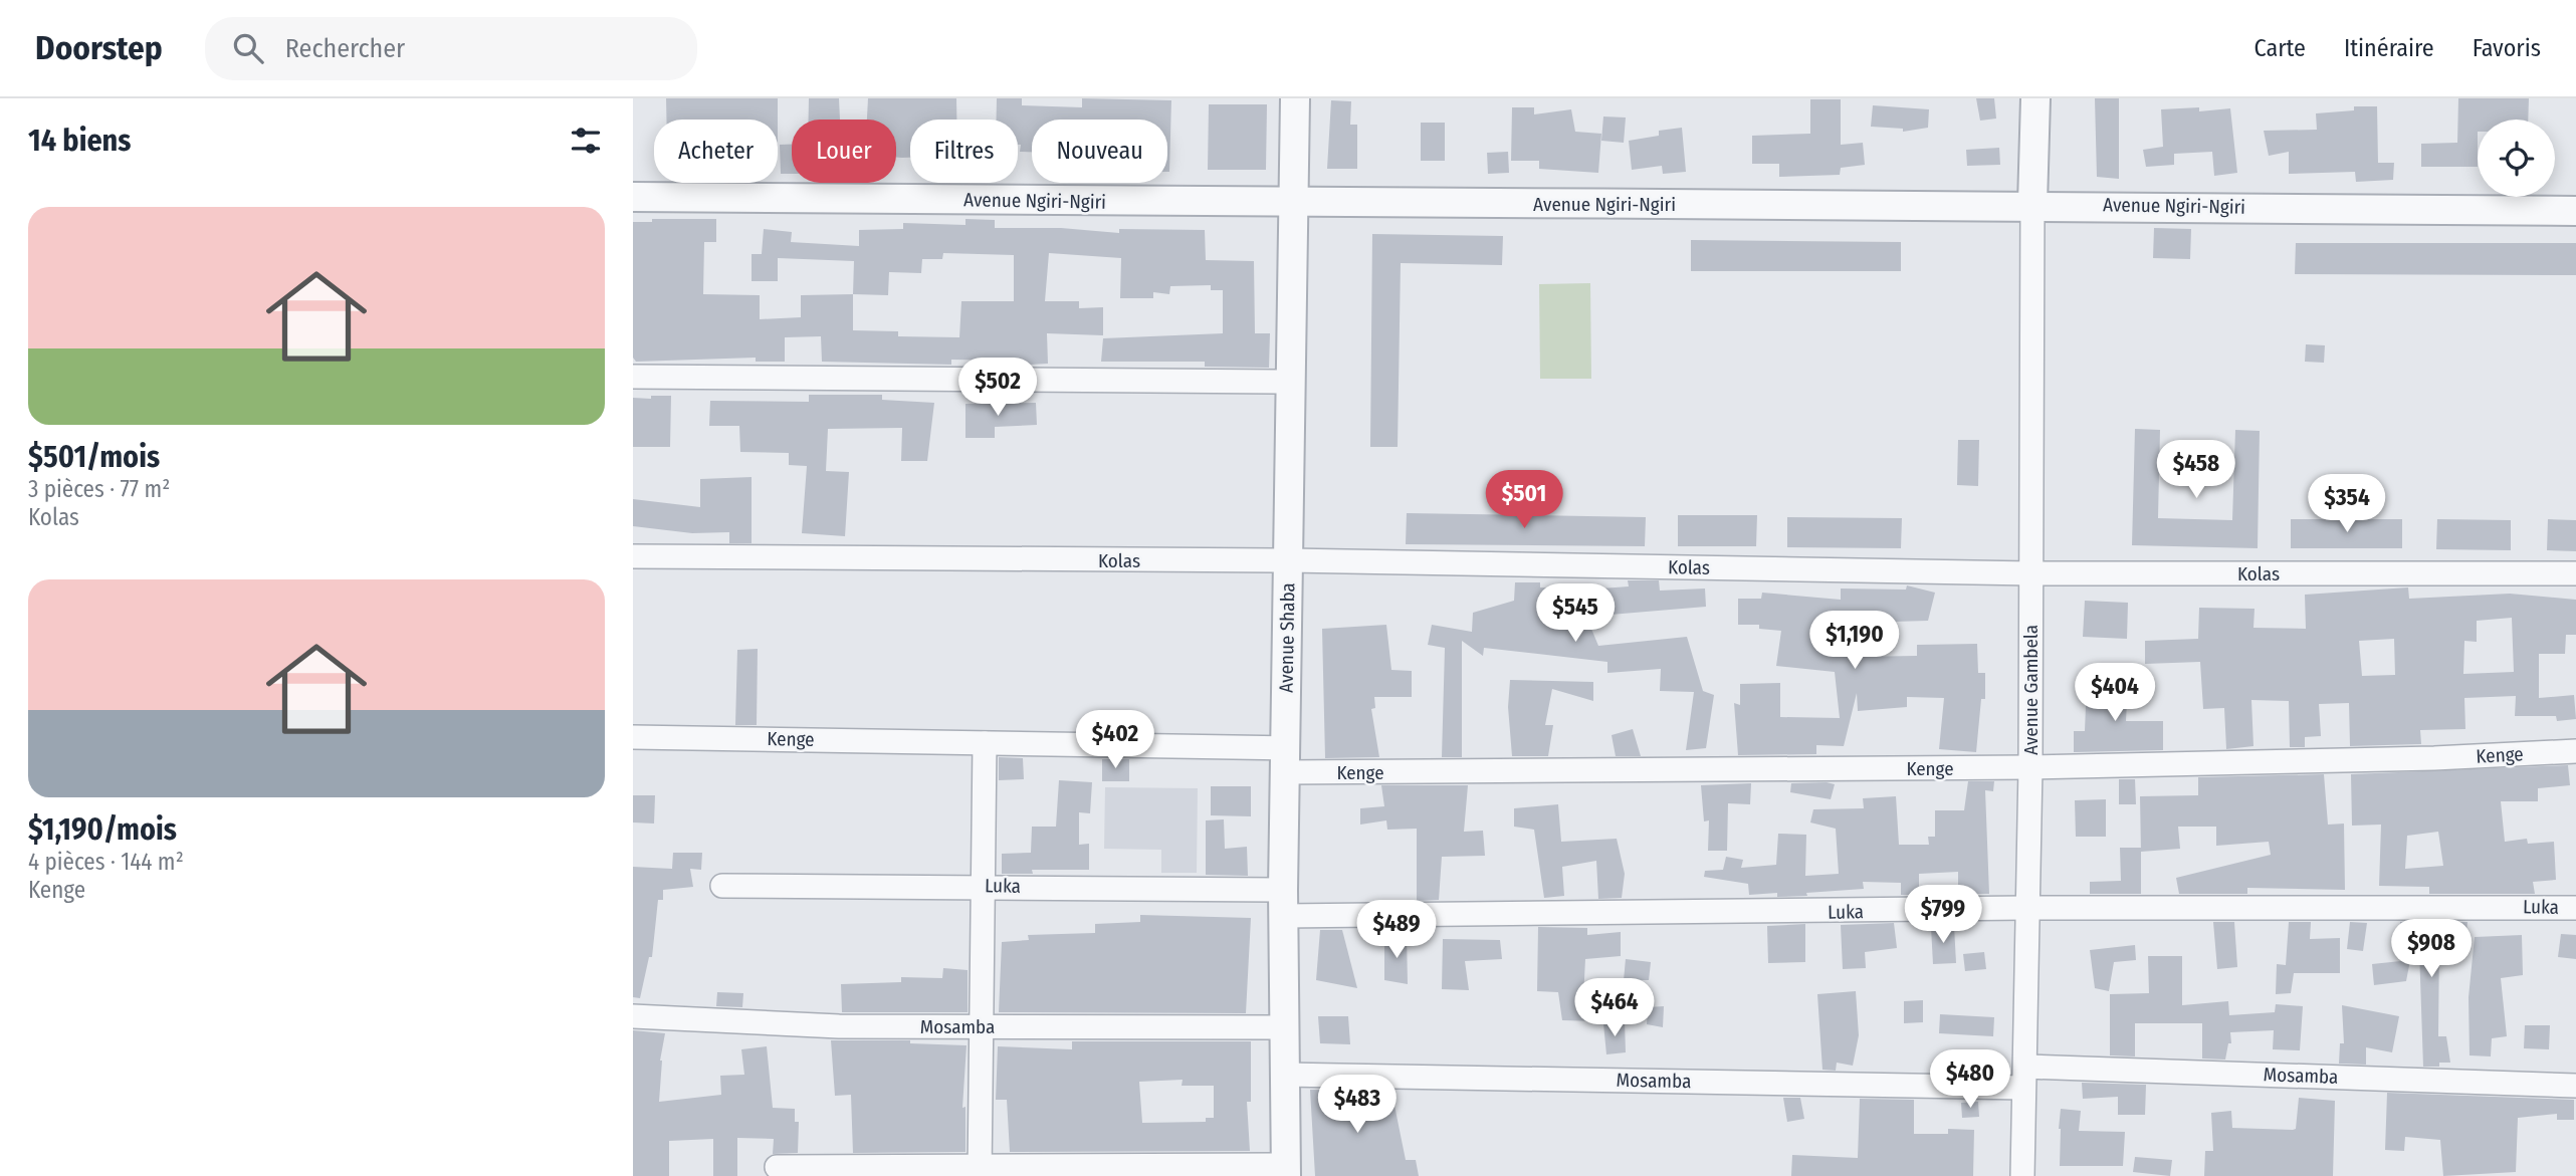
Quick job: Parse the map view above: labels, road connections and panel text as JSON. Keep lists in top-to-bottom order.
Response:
{
  "streets": {
    "street": [
      "Avenue Ngiri-Ngiri",
      "Kolas",
      "Avenue Shaba",
      "Avenue Gambela",
      "Kenge",
      "Luka",
      "Mosamba"
    ]
  },
  "crossings": [
    ["Avenue Ngiri-Ngiri", "Avenue Shaba"],
    ["Avenue Ngiri-Ngiri", "Avenue Gambela"],
    ["Kolas", "Avenue Shaba"],
    ["Kolas", "Avenue Gambela"],
    ["Avenue Shaba", "Kenge"],
    ["Avenue Shaba", "Luka"],
    ["Avenue Shaba", "Mosamba"],
    ["Avenue Gambela", "Kenge"],
    ["Avenue Gambela", "Luka"],
    ["Avenue Gambela", "Mosamba"]
  ],
  "page": {
    "header": "Doorstep",
    "search": "Rechercher",
    "nav": ["Carte", "Itinéraire", "Favoris"],
    "heading": "14 biens",
    "chip": [
      "Acheter",
      "Louer",
      "Filtres",
      "Nouveau"
    ],
    "list": [
      {
        "name": "$501/mois",
        "note": "3 pièces · 77 m² · Kolas"
      },
      {
        "name": "$1,190/mois",
        "note": "4 pièces · 144 m² · Kenge"
      }
    ],
    "price": [
      "$502",
      "$458",
      "$501",
      "$354",
      "$545",
      "$1,190",
      "$404",
      "$402",
      "$799",
      "$489",
      "$908",
      "$464",
      "$480",
      "$483"
    ]
  }
}
